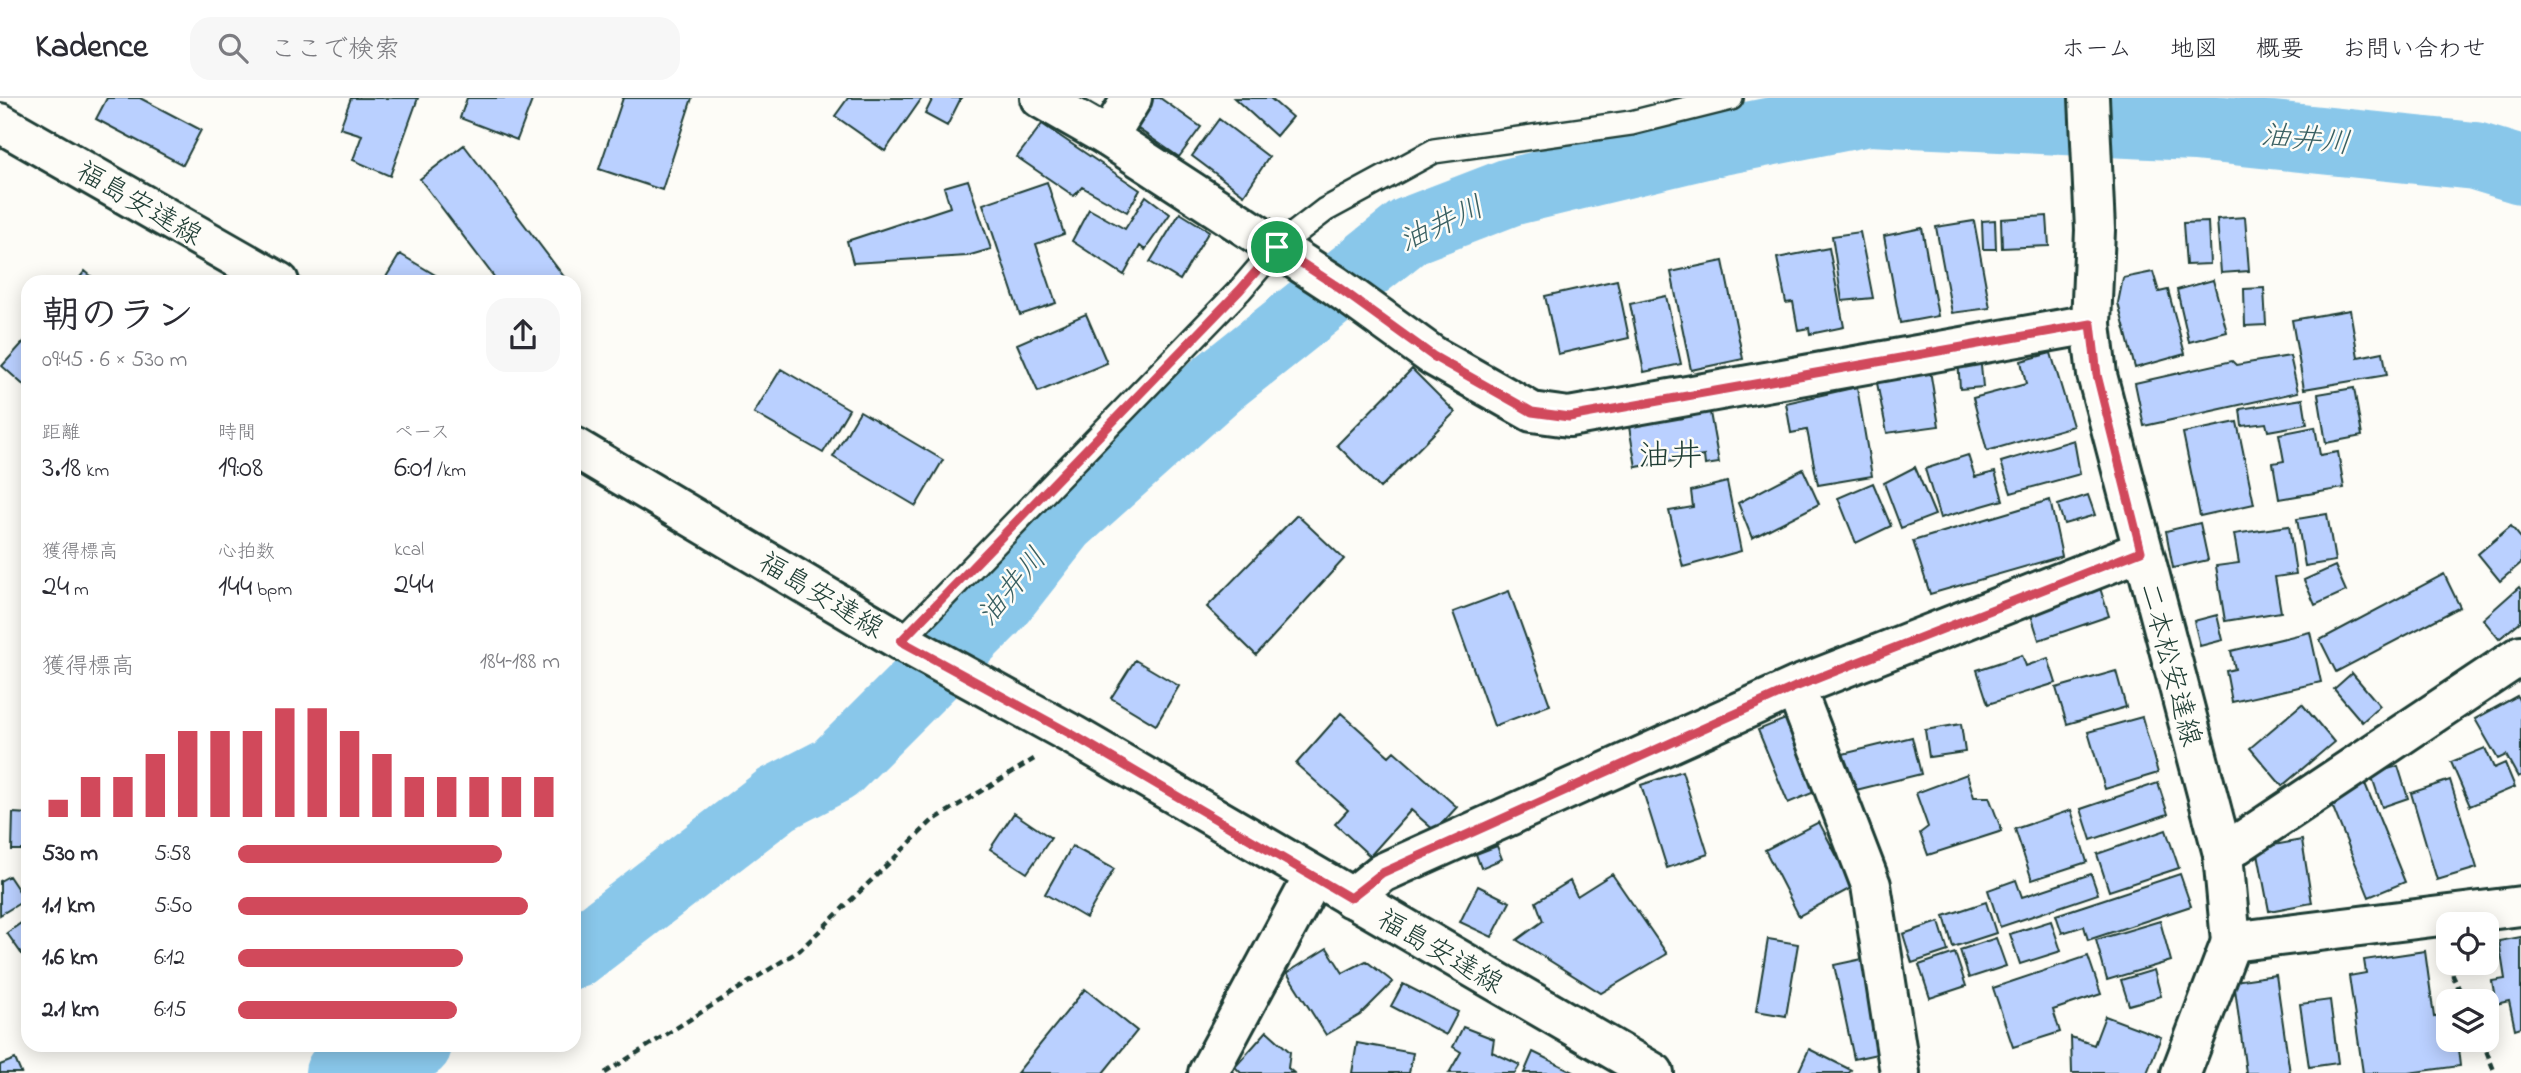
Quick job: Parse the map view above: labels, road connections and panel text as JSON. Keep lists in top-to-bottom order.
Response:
{
  "streets": {
    "main road": ["福島安達線", "二本松安達線"]
  },
  "districts": ["油井"],
  "water": ["油井川"],
  "page": {
    "header": "Kadence",
    "search": "ここで検索",
    "nav": [
      "ホーム",
      "地図",
      "概要",
      "お問い合わせ"
    ],
    "heading": ["朝のラン", "09:45 · 6 × 530 m"],
    "stats": [
      ["距離", "3.18 km"],
      ["時間", "19:08"],
      ["ペース", "6:01 /km"],
      ["獲得標高", "24 m"],
      ["心拍数", "144 bpm"],
      ["kcal", "244"]
    ],
    "chart": ["獲得標高", "184–188 m"],
    "list": [
      {
        "name": "530 m",
        "note": "5:58"
      },
      {
        "name": "1.1 km",
        "note": "5:50"
      },
      {
        "name": "1.6 km",
        "note": "6:12"
      },
      {
        "name": "2.1 km",
        "note": "6:15"
      }
    ]
  }
}
